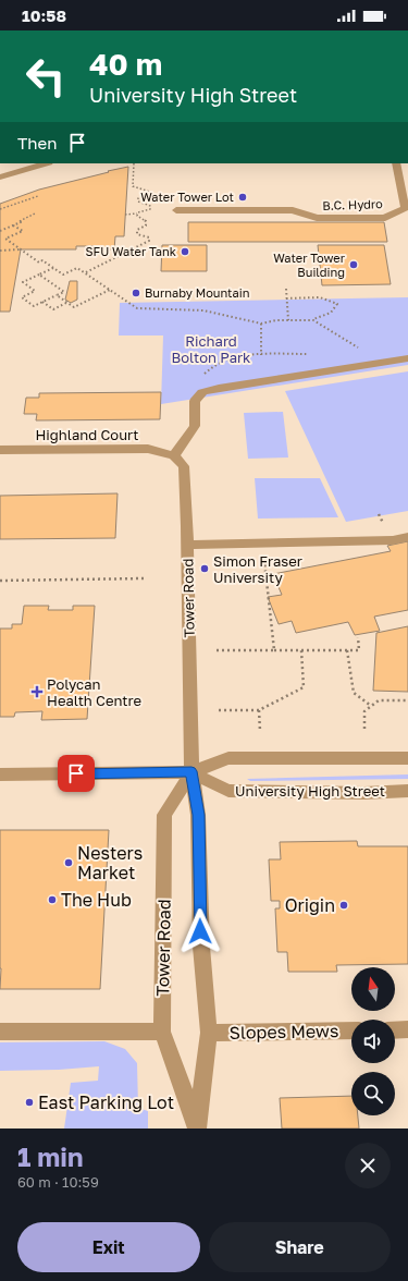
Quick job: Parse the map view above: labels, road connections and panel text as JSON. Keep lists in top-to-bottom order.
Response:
{
  "streets": {
    "street": [
      "B.C. Hydro",
      "Highland Court",
      "Tower Road",
      "University High Street",
      "Slopes Mews"
    ]
  },
  "crossings": [
    ["Highland Court", "Tower Road"],
    ["Tower Road", "University High Street"],
    ["Tower Road", "Slopes Mews"]
  ],
  "parks": ["Richard Bolton Park"],
  "places": {
    "other": [
      "Water Tower Lot",
      "SFU Water Tank",
      "Water Tower Building",
      "Burnaby Mountain",
      "Simon Fraser University",
      "Nesters Market",
      "The Hub",
      "Origin",
      "East Parking Lot"
    ],
    "health": ["Polycan Health Centre"]
  },
  "north": "top",
  "page": {
    "status": "10:58",
    "turn": ["40 m", "University High Street"],
    "then": "Then",
    "heading": ["1 min", "60 m · 10:59"],
    "buttons": ["Exit", "Share"]
  }
}
